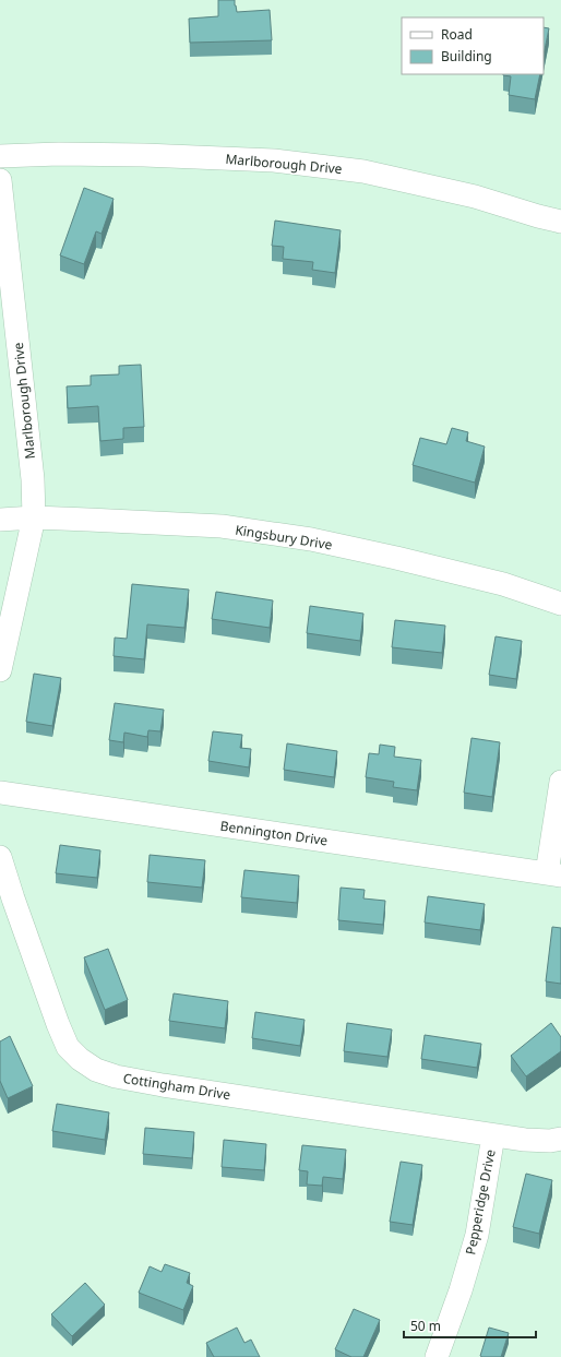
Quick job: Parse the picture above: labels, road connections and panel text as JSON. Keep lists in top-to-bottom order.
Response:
{
  "streets": {
    "street": [
      "Marlborough Drive",
      "Kingsbury Drive",
      "Bennington Drive",
      "Cottingham Drive",
      "Pepperidge Drive"
    ]
  },
  "crossings": [
    ["Marlborough Drive", "Kingsbury Drive"],
    ["Cottingham Drive", "Pepperidge Drive"]
  ],
  "legend": ["Road", "Building"],
  "scale_bar": "50 m"
}
